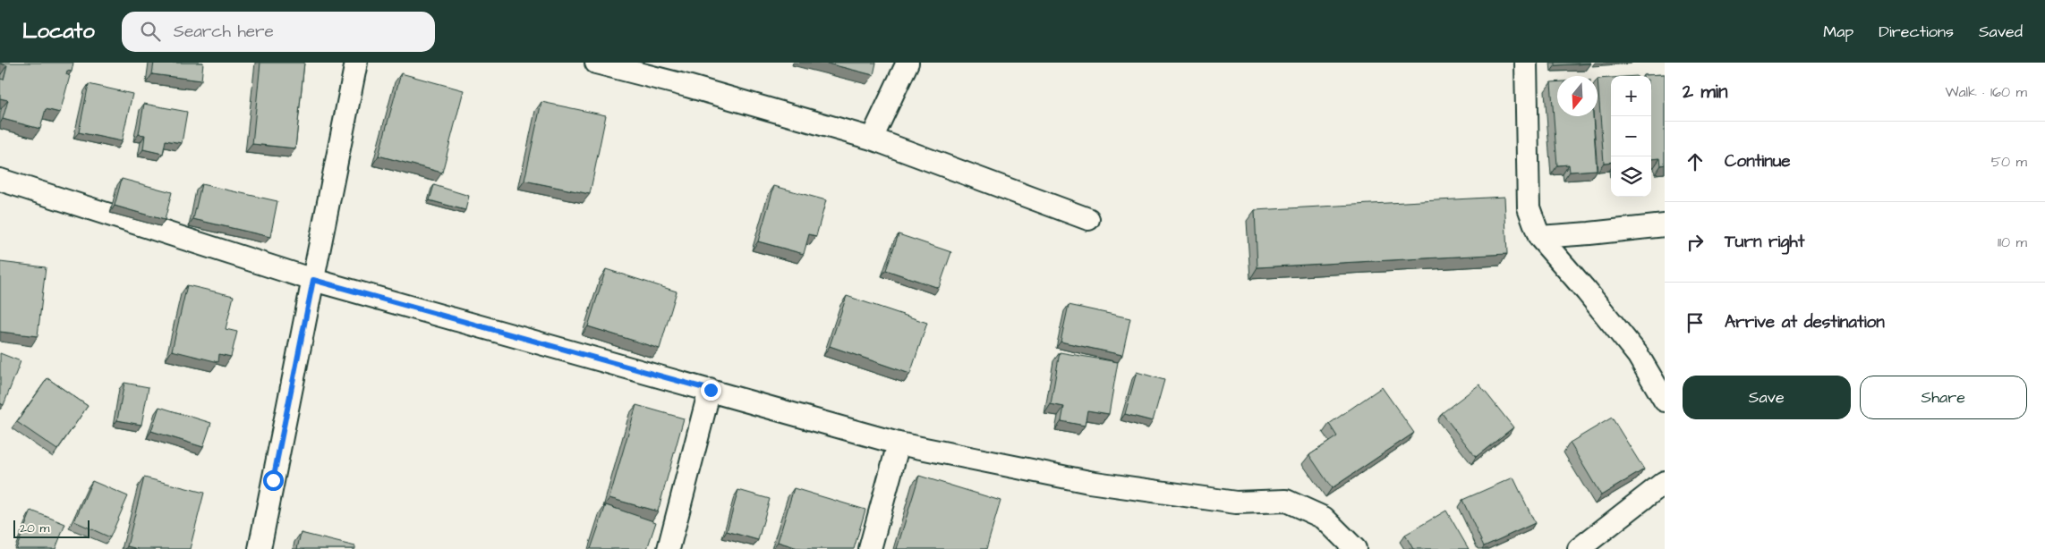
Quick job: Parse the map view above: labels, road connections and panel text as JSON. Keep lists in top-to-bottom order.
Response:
{
  "scale_bar": "20 m",
  "north": "bottom",
  "page": {
    "header": "Locato",
    "search": "Search here",
    "nav": ["Map", "Directions", "Saved"],
    "heading": ["2 min", "Walk · 160 m"],
    "map_buttons": ["+", "−"],
    "list": [
      ["Continue", "50 m"],
      ["Turn right", "110 m"],
      "Arrive at destination"
    ],
    "buttons": ["Save", "Share"],
    "scale": "20 m"
  }
}
